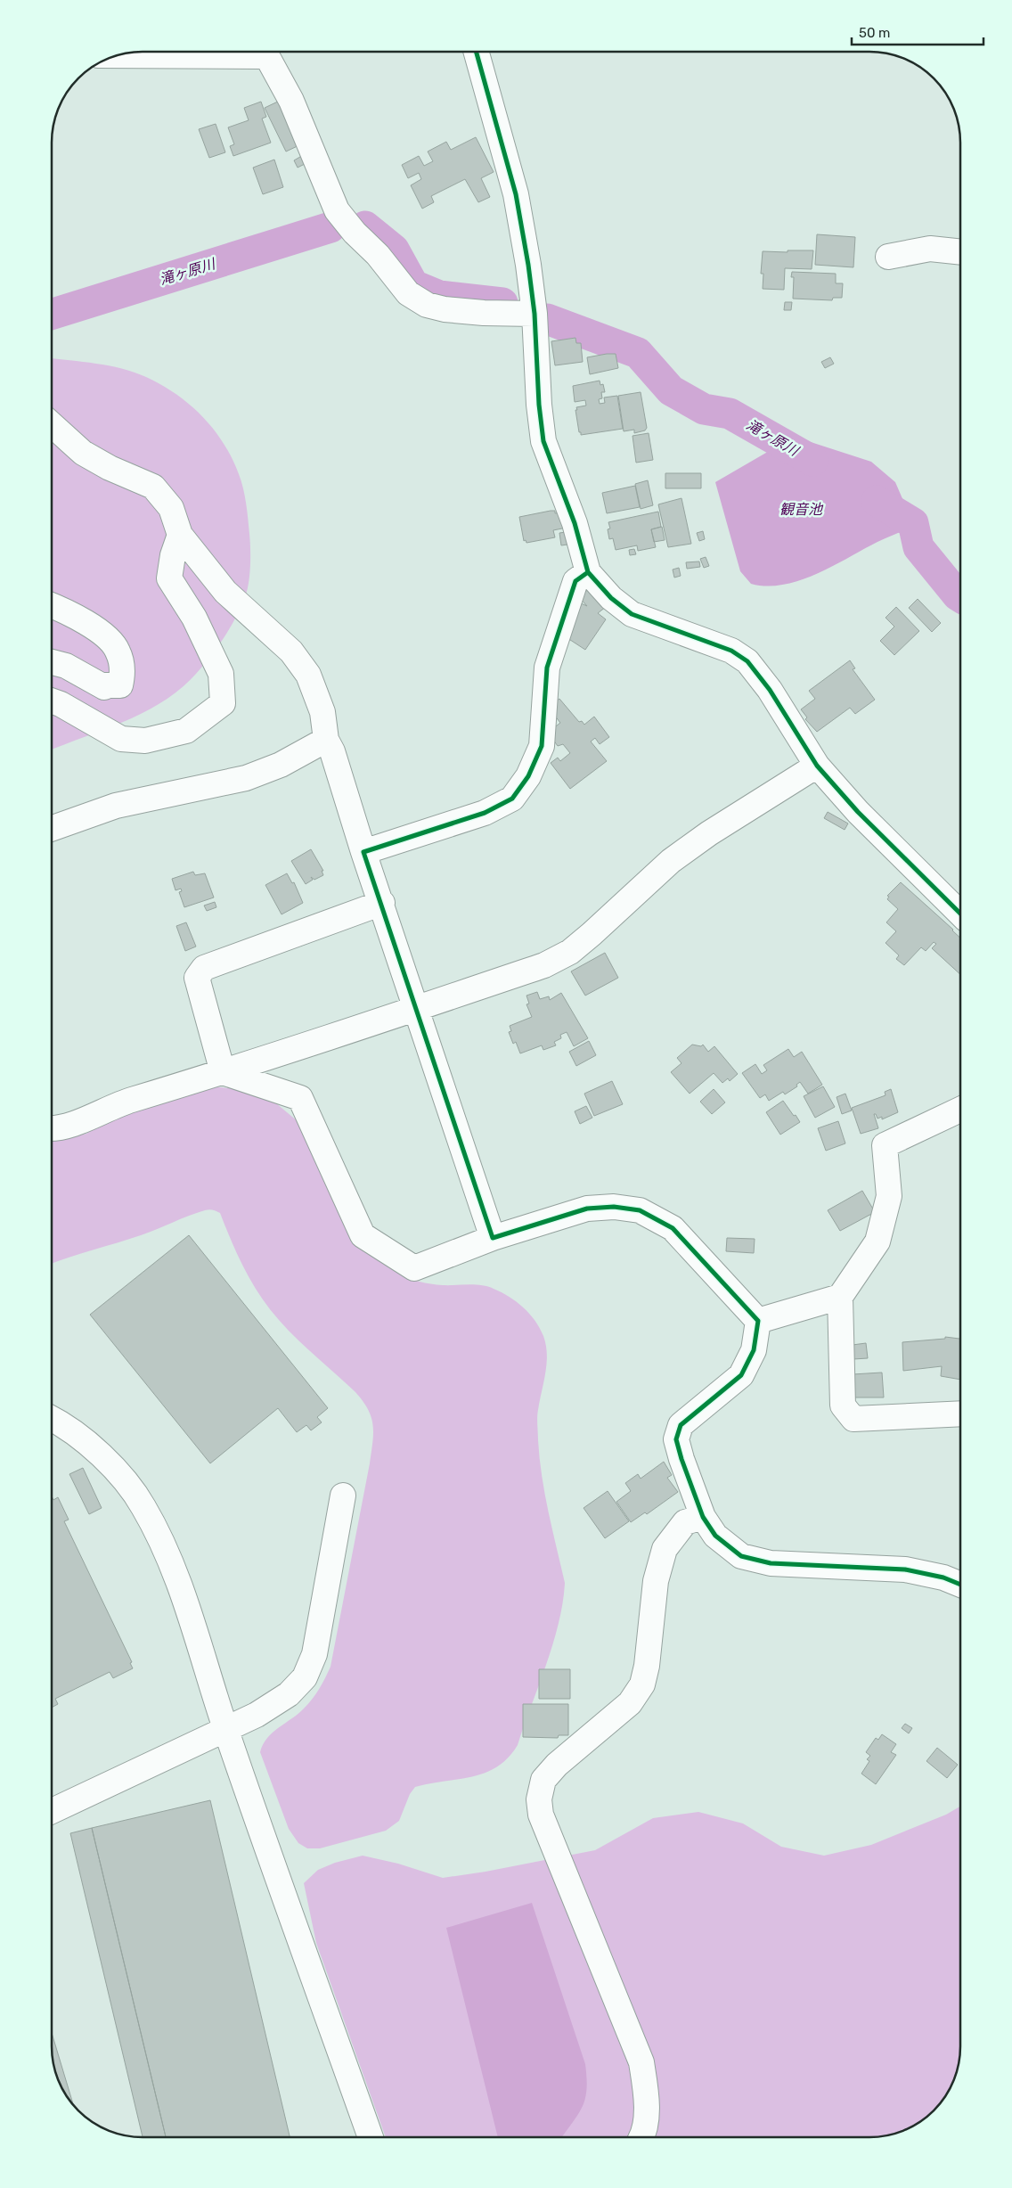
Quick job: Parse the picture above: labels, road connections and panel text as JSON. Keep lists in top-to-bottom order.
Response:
{
  "water": ["滝ヶ原川", "観音池"],
  "scale_bar": "50 m"
}
